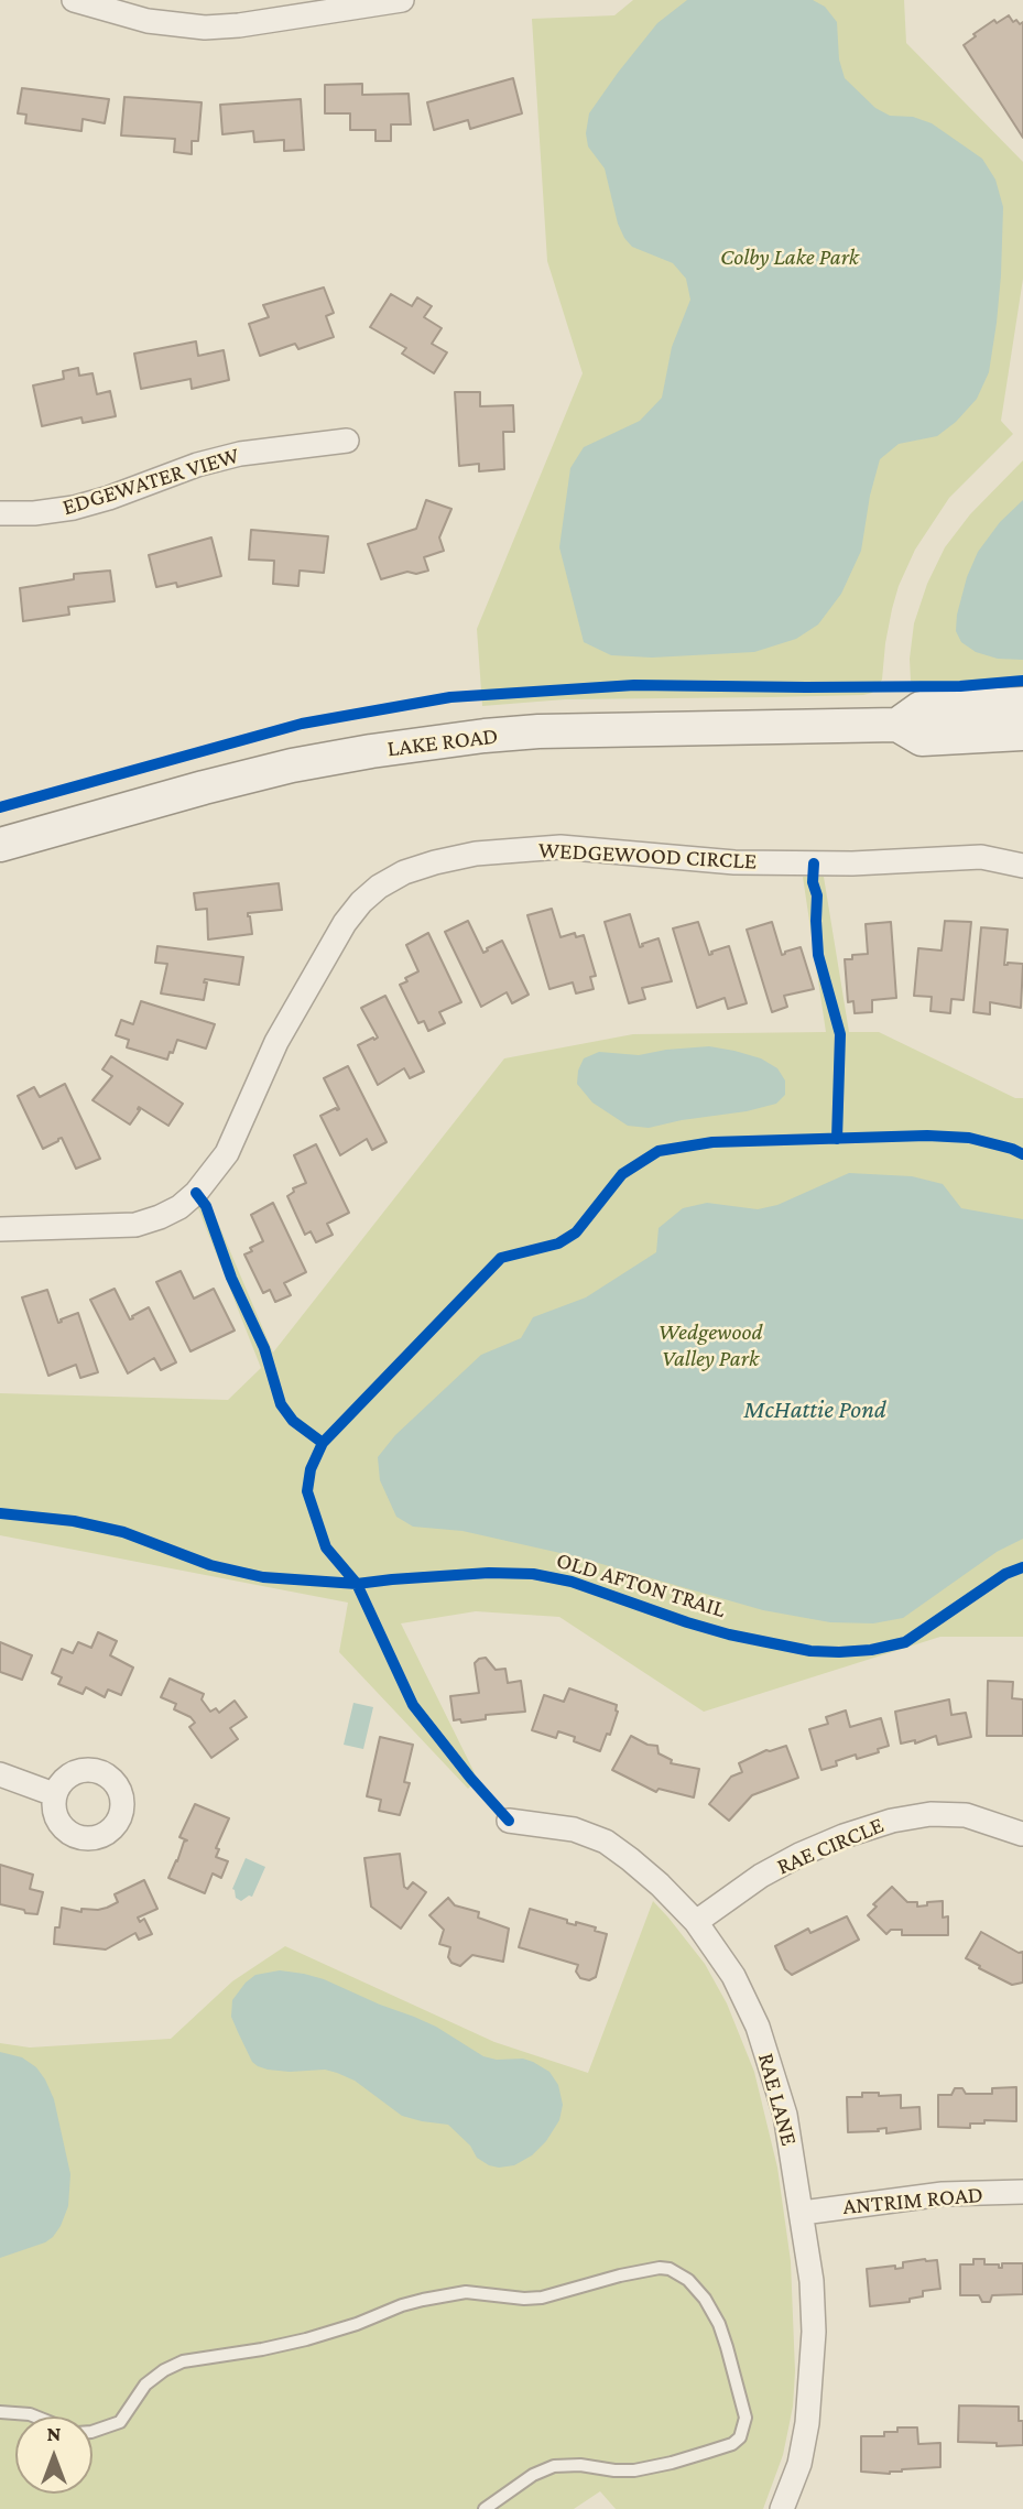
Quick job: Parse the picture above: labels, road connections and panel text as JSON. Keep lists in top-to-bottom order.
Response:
{
  "streets": {
    "street": [
      "EDGEWATER VIEW",
      "LAKE ROAD",
      "WEDGEWOOD CIRCLE",
      "RAE CIRCLE",
      "RAE LANE",
      "ANTRIM ROAD"
    ],
    "cycle path": ["OLD AFTON TRAIL"]
  },
  "crossings": [
    ["RAE CIRCLE", "RAE LANE"],
    ["RAE LANE", "ANTRIM ROAD"]
  ],
  "water": ["McHattie Pond"],
  "parks": ["Colby Lake Park", "Wedgewood Valley Park"],
  "north": "top"
}
